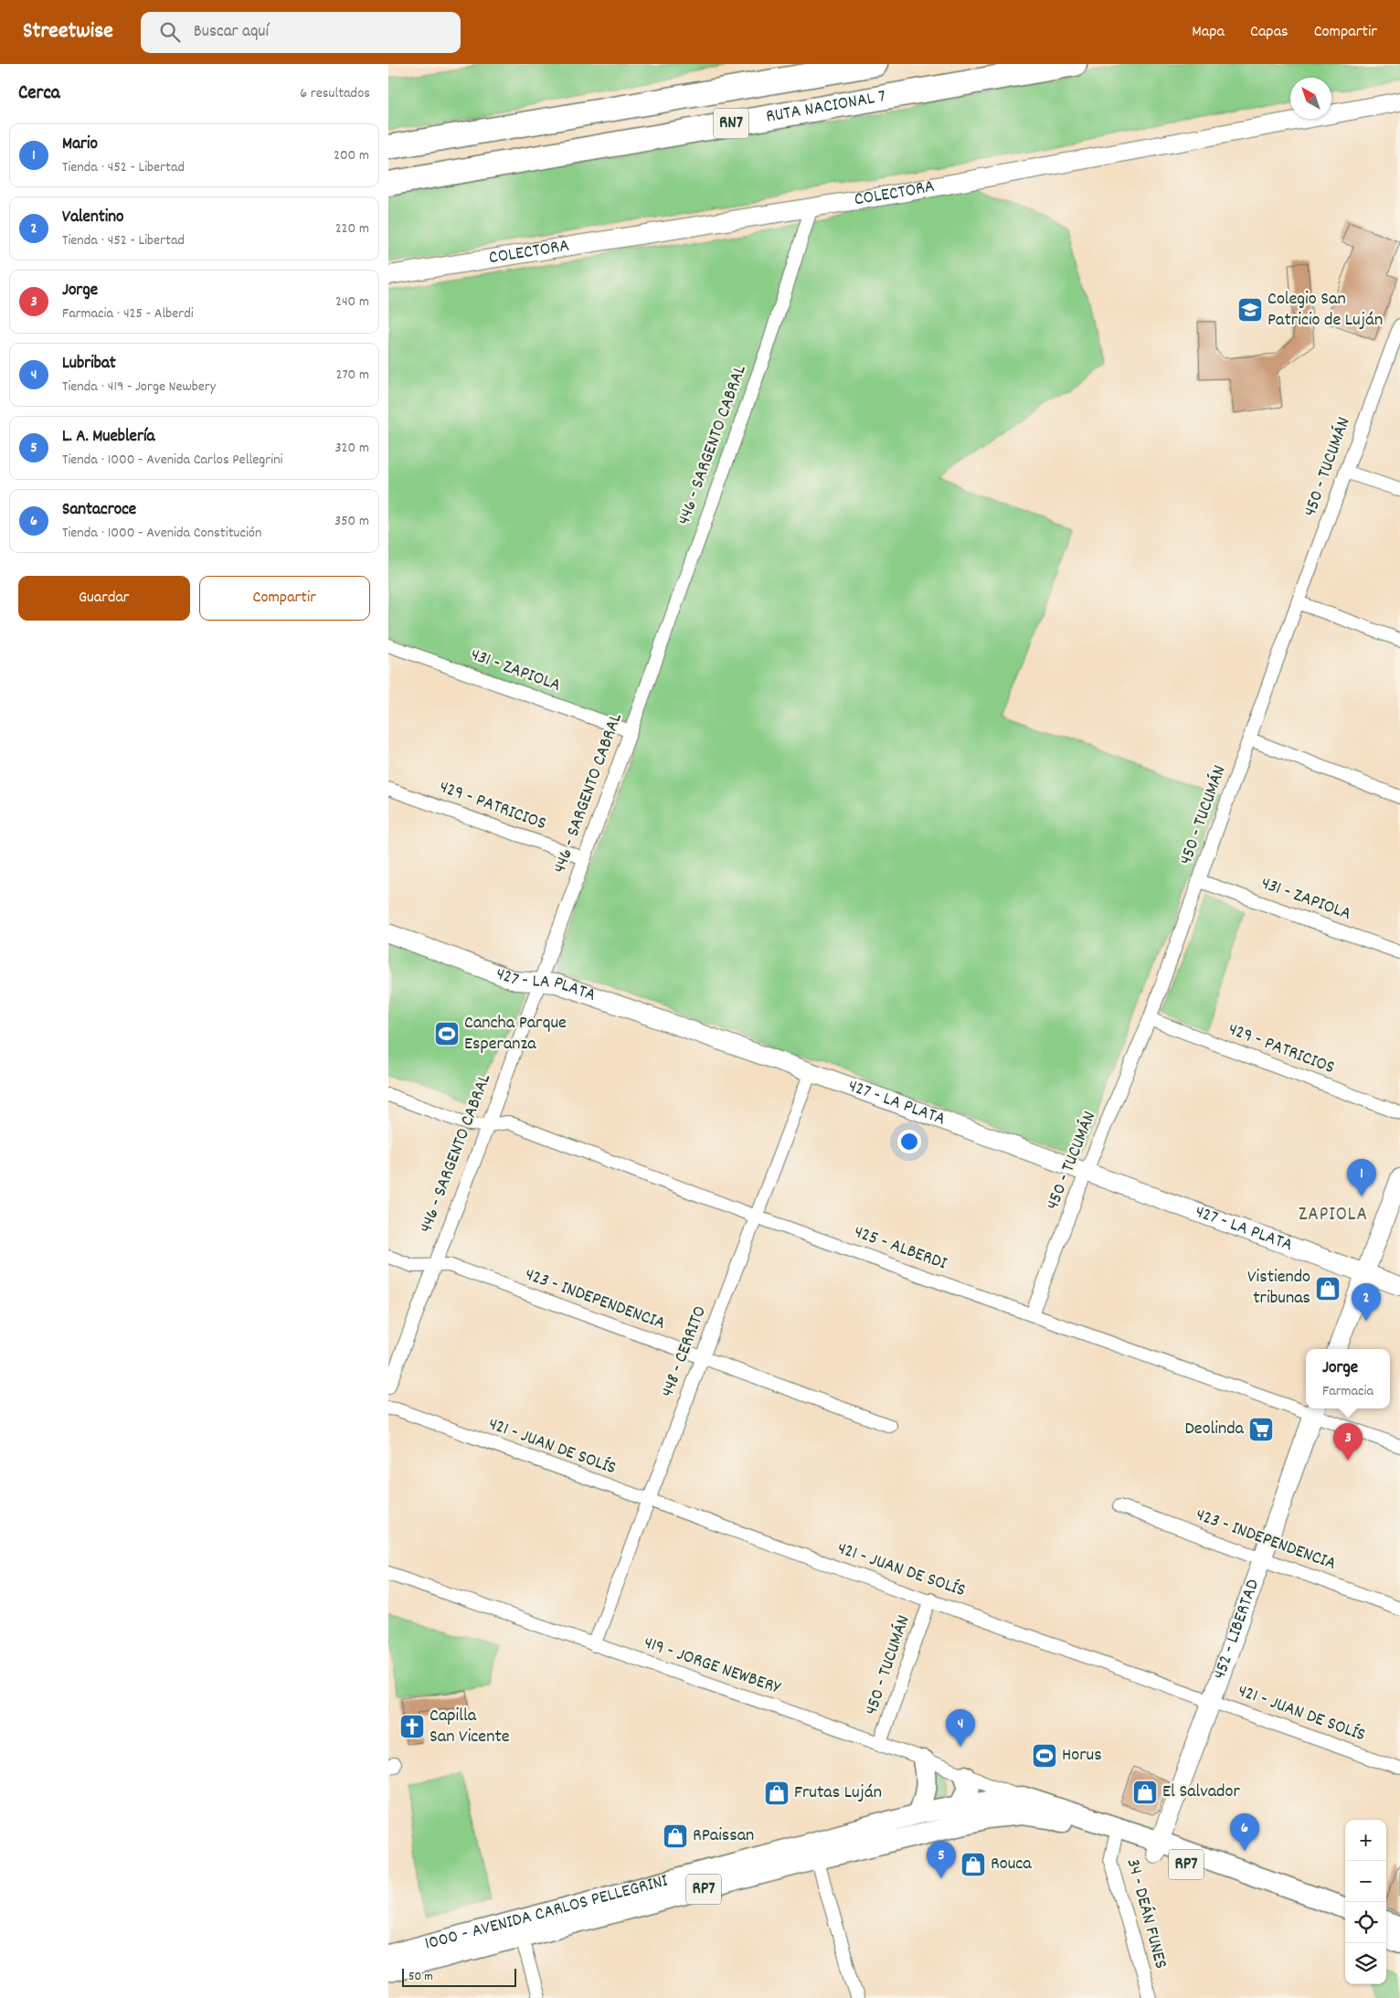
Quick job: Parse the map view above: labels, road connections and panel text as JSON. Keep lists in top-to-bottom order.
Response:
{
  "streets": {
    "highway": ["RUTA NACIONAL 7", "RN7"],
    "main road": ["RP7", "1000 - AVENIDA CARLOS PELLEGRINI"],
    "street": [
      "COLECTORA",
      "446 - SARGENTO CABRAL",
      "450 - TUCUMÁN",
      "431 - ZAPIOLA",
      "429 - PATRICIOS",
      "427 - LA PLATA",
      "425 - ALBERDI",
      "423 - INDEPENDENCIA",
      "448 - CERRITO",
      "421 - JUAN DE SOLÍS",
      "452 - LIBERTAD",
      "419 - JORGE NEWBERY",
      "34 - DEÁN FUNES"
    ]
  },
  "crossings": [
    ["COLECTORA", "446 - SARGENTO CABRAL"],
    ["446 - SARGENTO CABRAL", "431 - ZAPIOLA"],
    ["446 - SARGENTO CABRAL", "429 - PATRICIOS"],
    ["446 - SARGENTO CABRAL", "427 - LA PLATA"],
    ["446 - SARGENTO CABRAL", "425 - ALBERDI"],
    ["446 - SARGENTO CABRAL", "423 - INDEPENDENCIA"],
    ["450 - TUCUMÁN", "431 - ZAPIOLA"],
    ["450 - TUCUMÁN", "429 - PATRICIOS"],
    ["450 - TUCUMÁN", "427 - LA PLATA"],
    ["450 - TUCUMÁN", "425 - ALBERDI"],
    ["450 - TUCUMÁN", "421 - JUAN DE SOLÍS"],
    ["450 - TUCUMÁN", "419 - JORGE NEWBERY"],
    ["427 - LA PLATA", "448 - CERRITO"],
    ["425 - ALBERDI", "448 - CERRITO"],
    ["425 - ALBERDI", "452 - LIBERTAD"],
    ["423 - INDEPENDENCIA", "448 - CERRITO"],
    ["423 - INDEPENDENCIA", "452 - LIBERTAD"],
    ["448 - CERRITO", "421 - JUAN DE SOLÍS"],
    ["448 - CERRITO", "419 - JORGE NEWBERY"],
    ["421 - JUAN DE SOLÍS", "452 - LIBERTAD"],
    ["452 - LIBERTAD", "RP7"],
    ["419 - JORGE NEWBERY", "RP7"],
    ["419 - JORGE NEWBERY", "1000 - AVENIDA CARLOS PELLEGRINI"],
    ["RP7", "1000 - AVENIDA CARLOS PELLEGRINI"],
    ["RP7", "34 - DEÁN FUNES"]
  ],
  "districts": ["ZAPIOLA"],
  "places": {
    "school or university": ["Colegio San Patricio de Luján"],
    "sports": ["Cancha Parque Esperanza", "Horus"],
    "shop": [
      "Vistiendo tribunas",
      "El Salvador",
      "Frutas Luján",
      "RPaissan",
      "Rouca"
    ],
    "supermarket": ["Deolinda"],
    "church": ["Capilla San Vicente"]
  },
  "scale_bar": "50 m",
  "north": "top left",
  "page": {
    "header": "Streetwise",
    "search": "Buscar aquí",
    "nav": ["Mapa", "Capas", "Compartir"],
    "heading": ["Cerca", "6 resultados"],
    "list": [
      {
        "mark": "1",
        "name": "Mario",
        "note": "Tienda · 452 - Libertad",
        "value": "200 m"
      },
      {
        "mark": "2",
        "name": "Valentino",
        "note": "Tienda · 452 - Libertad",
        "value": "220 m"
      },
      {
        "mark": "3",
        "name": "Jorge",
        "note": "Farmacia · 425 - Alberdi",
        "value": "240 m"
      },
      {
        "mark": "4",
        "name": "Lubribat",
        "note": "Tienda · 419 - Jorge Newbery",
        "value": "270 m"
      },
      {
        "mark": "5",
        "name": "L. A. Mueblería",
        "note": "Tienda · 1000 - Avenida Carlos Pellegrini",
        "value": "320 m"
      },
      {
        "mark": "6",
        "name": "Santacroce",
        "note": "Tienda · 1000 - Avenida Constitución",
        "value": "350 m"
      }
    ],
    "buttons": ["Guardar", "Compartir"],
    "pins": [
      "1",
      "2",
      "3",
      "4",
      "6",
      "5"
    ],
    "popup": ["Jorge", "Farmacia"],
    "map_buttons": ["+", "−"],
    "scale": "50 m"
  }
}
